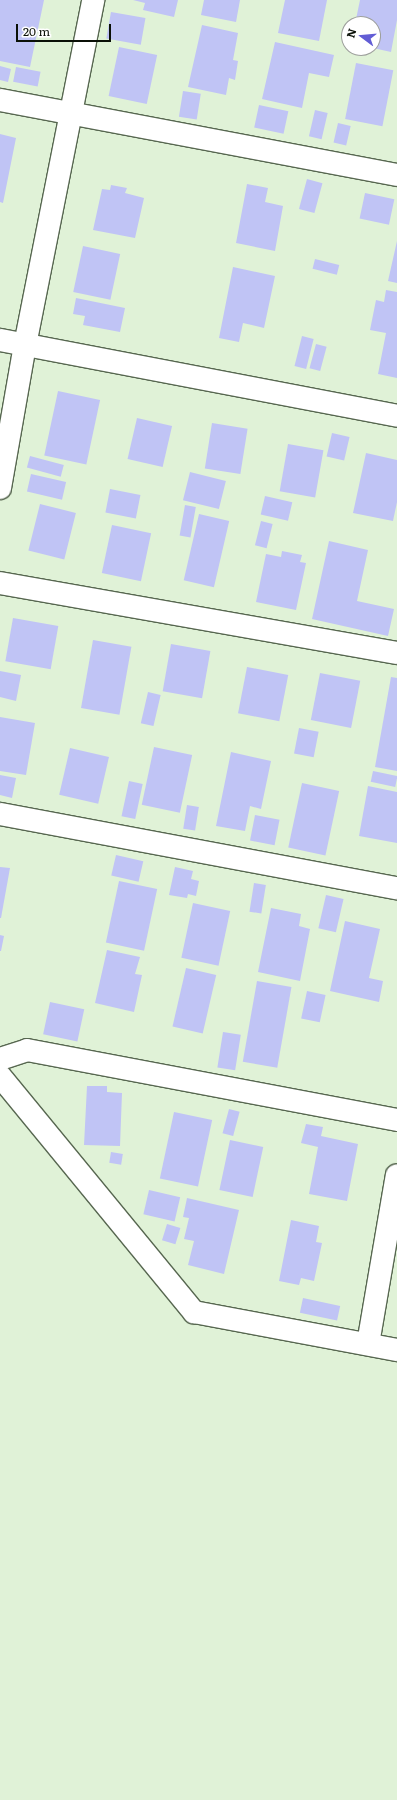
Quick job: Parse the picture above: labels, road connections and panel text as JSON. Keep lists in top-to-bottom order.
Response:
{
  "scale_bar": "20 m",
  "north": "left"
}
